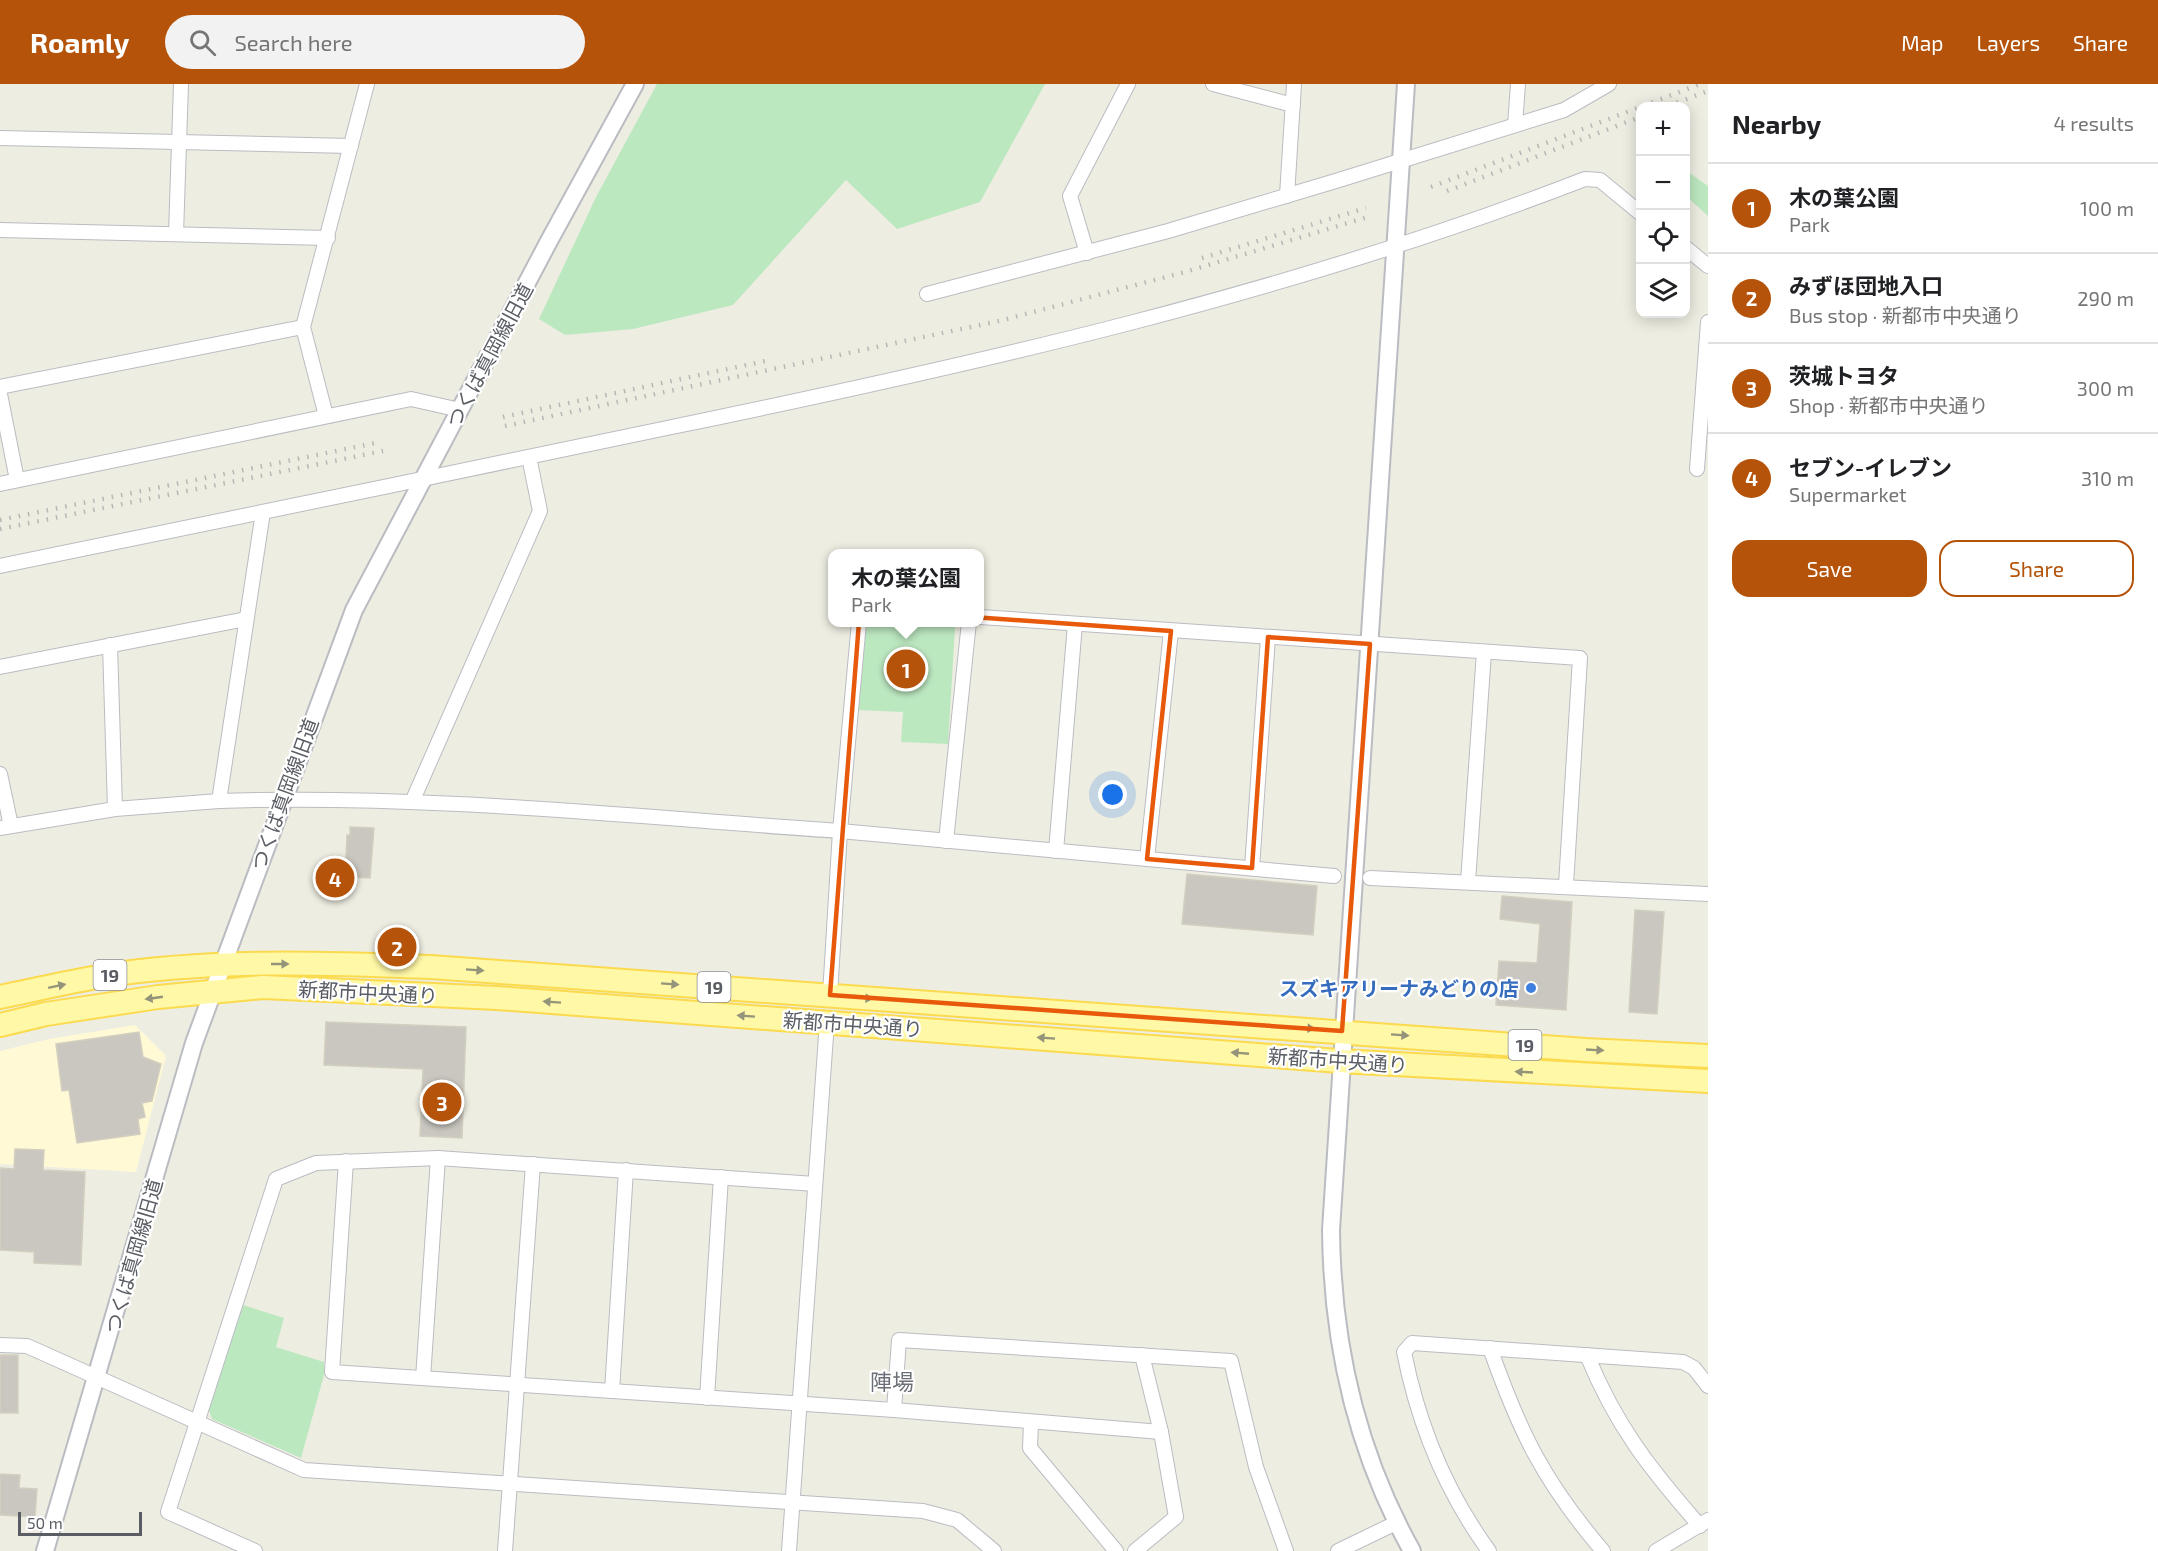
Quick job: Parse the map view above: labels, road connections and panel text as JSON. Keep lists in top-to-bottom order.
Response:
{
  "streets": {
    "main road": ["19", "新都市中央通り"],
    "street": ["つくば真岡線旧道"]
  },
  "crossings": [
    ["つくば真岡線旧道", "新都市中央通り"]
  ],
  "districts": ["陣場"],
  "places": ["スズキアリーナみどりの店"],
  "scale_bar": "50 m",
  "page": {
    "header": "Roamly",
    "search": "Search here",
    "nav": ["Map", "Layers", "Share"],
    "heading": ["Nearby", "4 results"],
    "map_buttons": ["+", "−"],
    "list": [
      {
        "mark": "1",
        "name": "木の葉公園",
        "note": "Park",
        "value": "100 m"
      },
      {
        "mark": "2",
        "name": "みずほ団地入口",
        "note": "Bus stop · 新都市中央通り",
        "value": "290 m"
      },
      {
        "mark": "3",
        "name": "茨城トヨタ",
        "note": "Shop · 新都市中央通り",
        "value": "300 m"
      },
      {
        "mark": "4",
        "name": "セブン-イレブン",
        "note": "Supermarket",
        "value": "310 m"
      }
    ],
    "buttons": ["Save", "Share"],
    "popup": ["木の葉公園", "Park"],
    "pins": [
      "1",
      "4",
      "2",
      "3"
    ],
    "scale": "50 m"
  }
}
